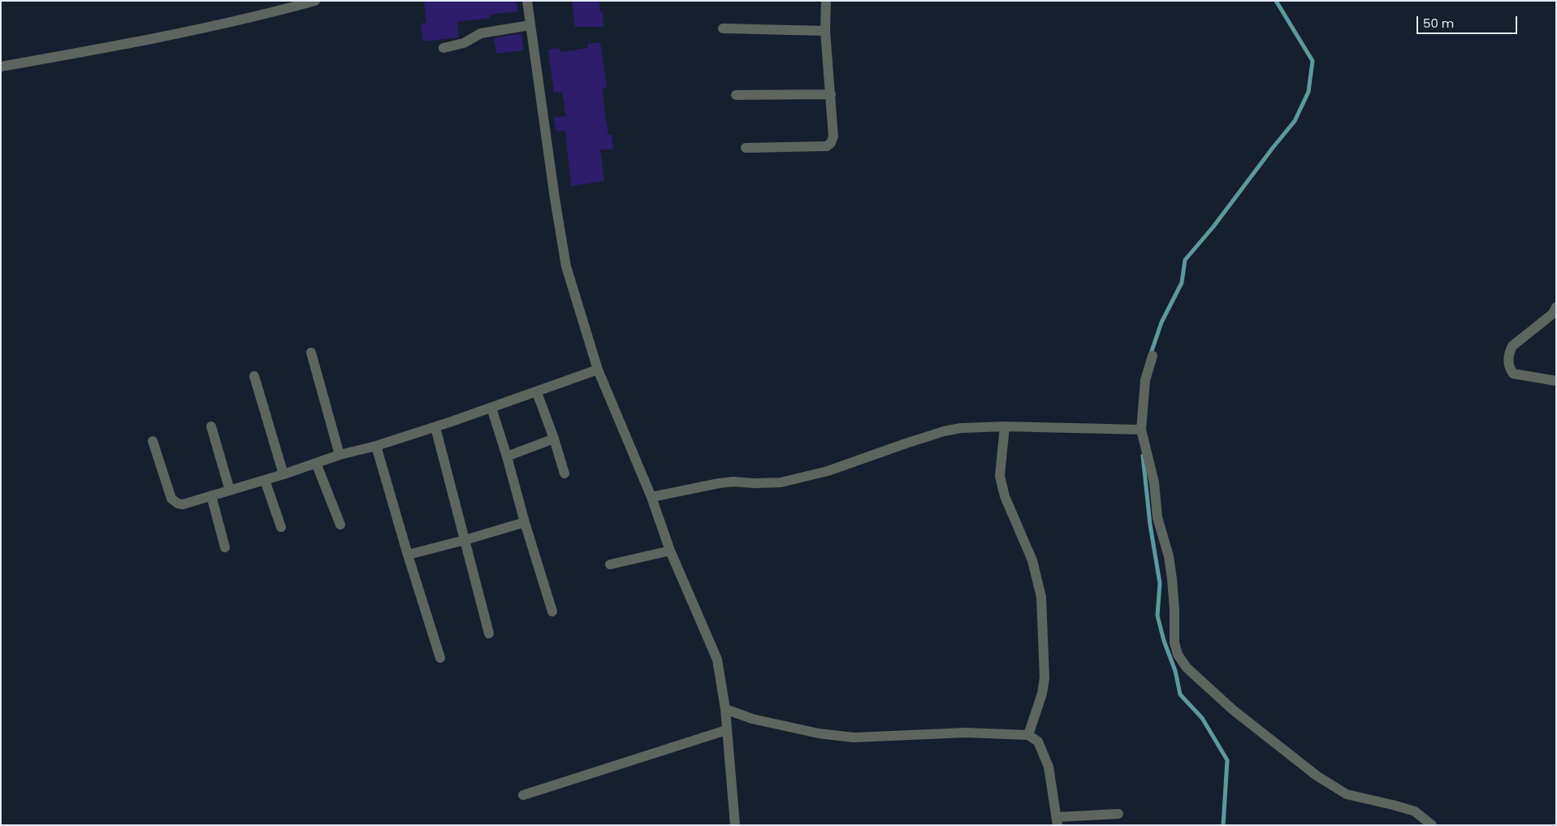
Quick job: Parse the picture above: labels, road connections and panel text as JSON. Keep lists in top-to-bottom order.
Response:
{
  "scale_bar": "50 m"
}
